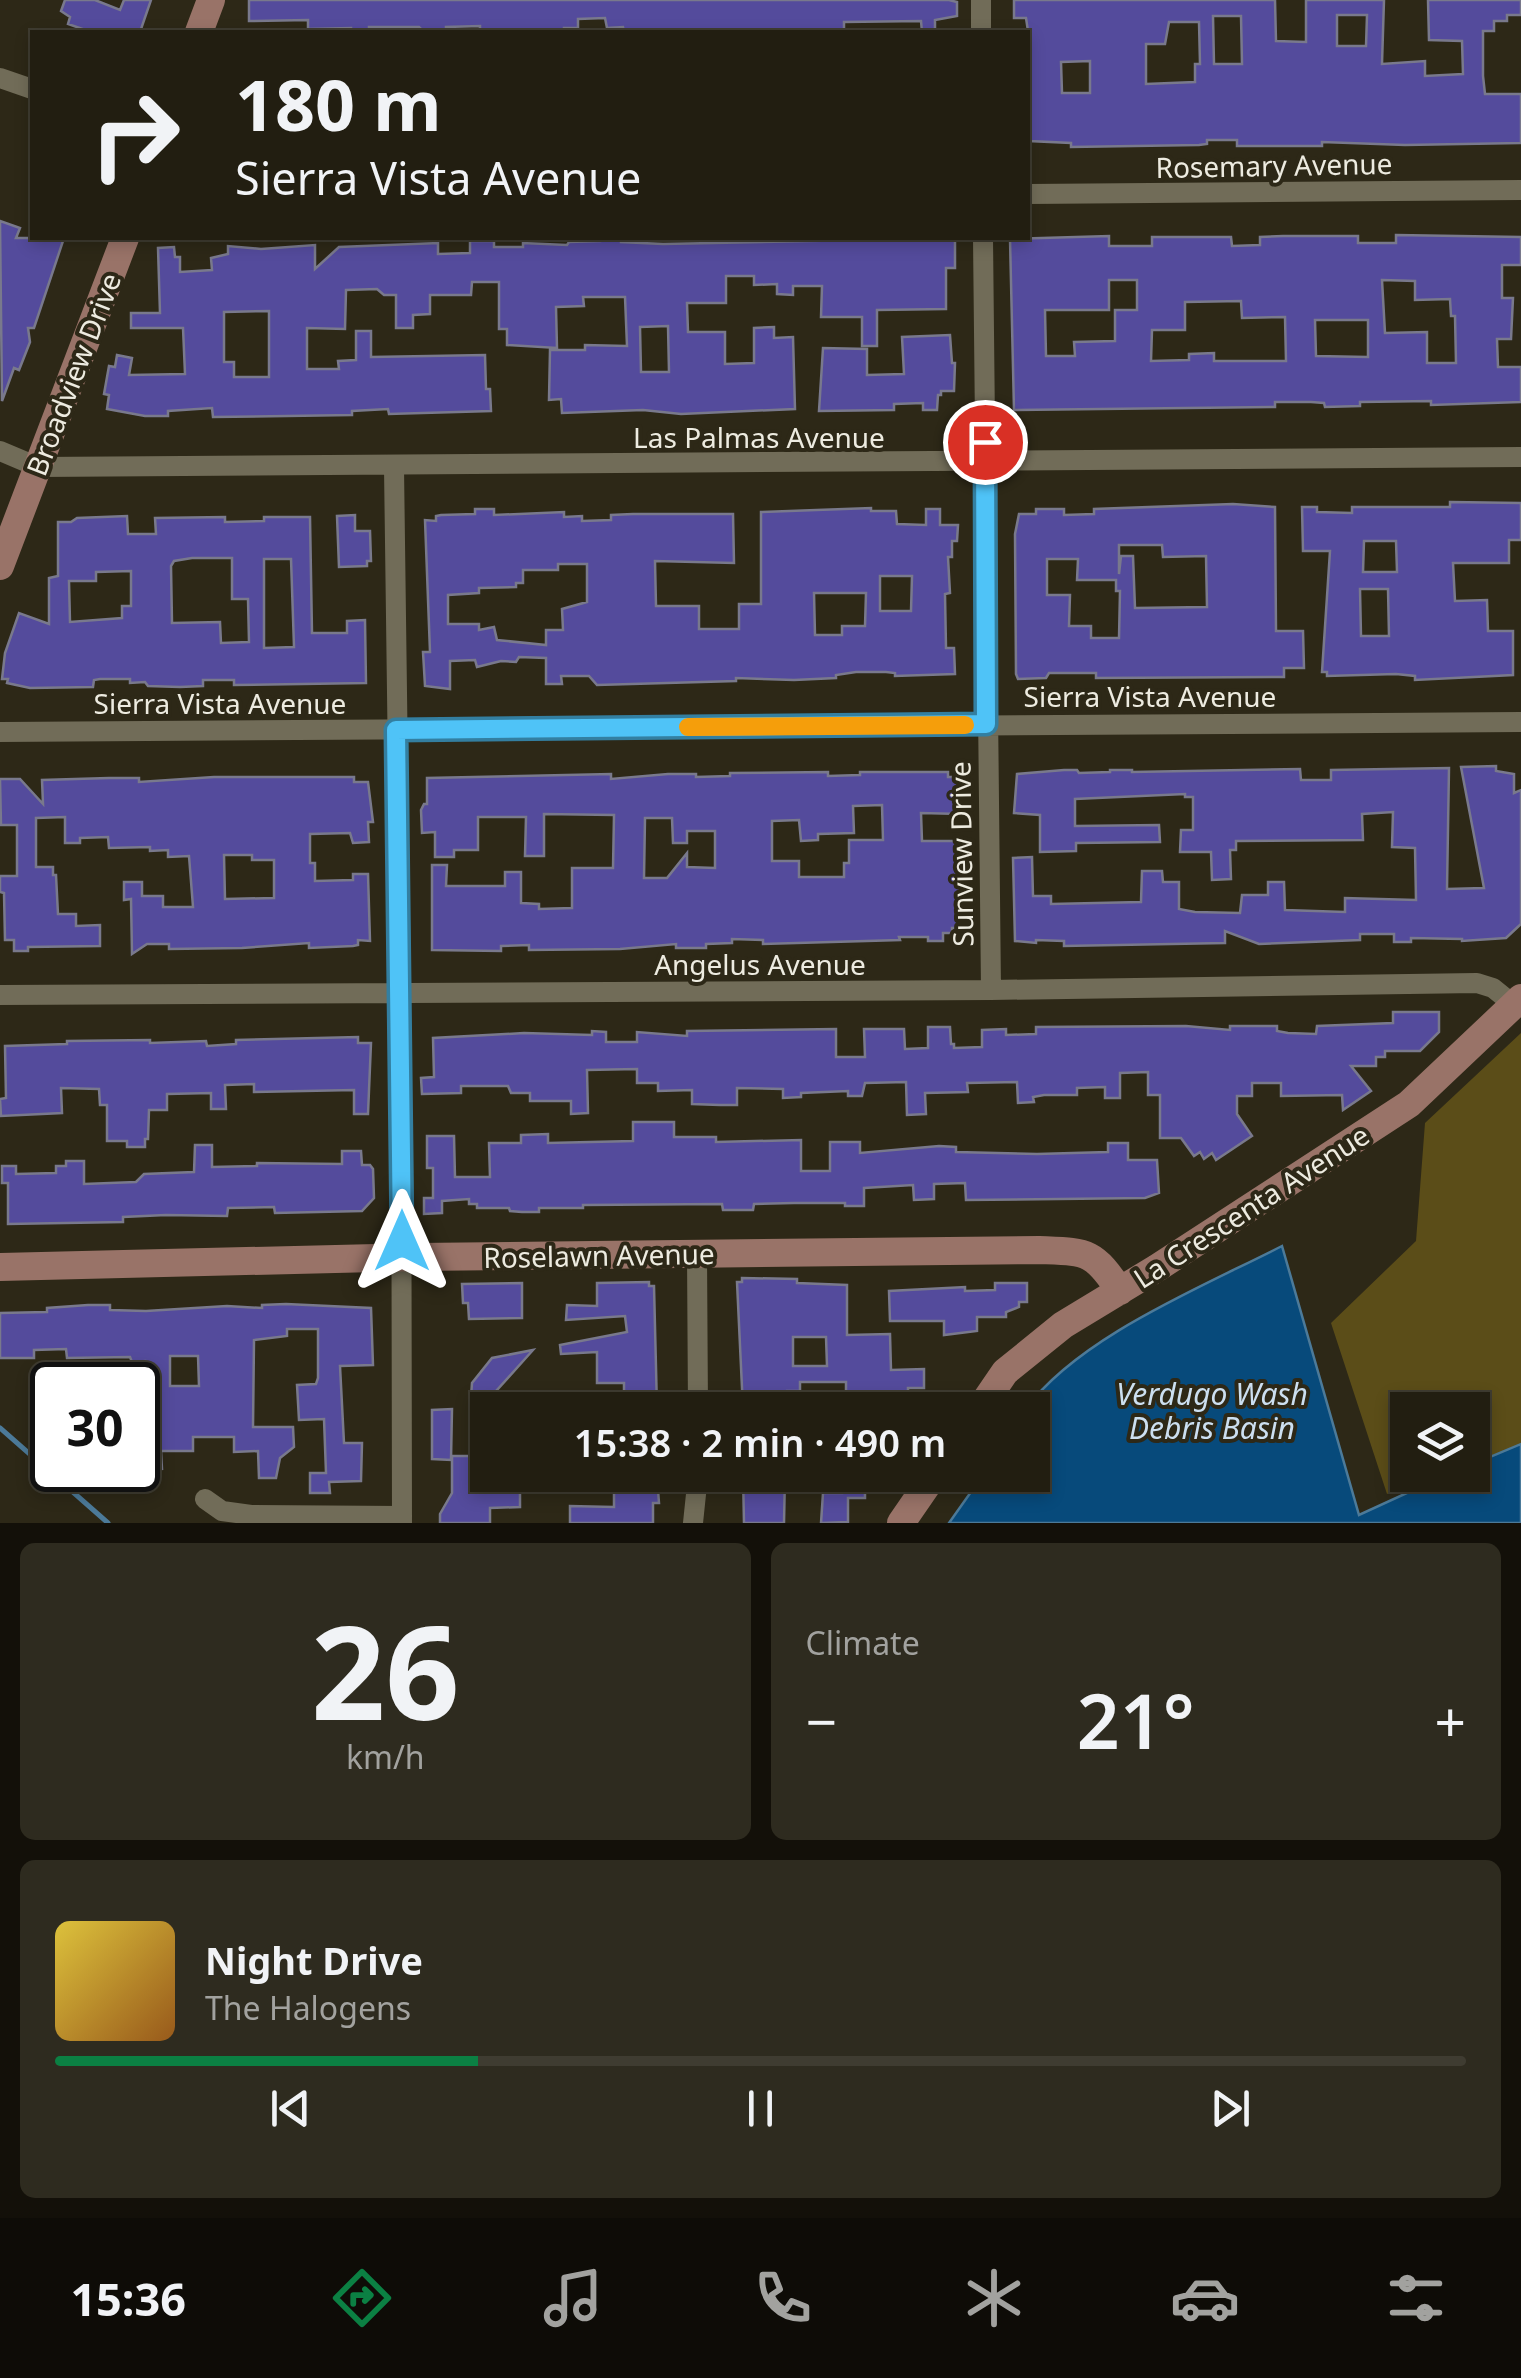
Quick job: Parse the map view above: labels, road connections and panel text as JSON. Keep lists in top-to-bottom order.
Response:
{
  "streets": {
    "street": [
      "Rosemary Avenue",
      "Broadview Drive",
      "Las Palmas Avenue",
      "Sierra Vista Avenue",
      "Sunview Drive",
      "Angelus Avenue",
      "La Crescenta Avenue",
      "Roselawn Avenue"
    ]
  },
  "crossings": [
    ["Broadview Drive", "Las Palmas Avenue"],
    ["Las Palmas Avenue", "Sunview Drive"],
    ["Sierra Vista Avenue", "Sunview Drive"],
    ["Sunview Drive", "Angelus Avenue"],
    ["Angelus Avenue", "La Crescenta Avenue"],
    ["La Crescenta Avenue", "Roselawn Avenue"]
  ],
  "water": ["Verdugo Wash Debris Basin"],
  "page": {
    "turn": ["180 m", "Sierra Vista Avenue"],
    "limit": "30",
    "trip": "15:38 · 2 min · 490 m",
    "tile": [
      ["26", "km/h"],
      "Climate"
    ],
    "heat": ["−", "21°", "+"],
    "song": ["Night Drive", "The Halogens"],
    "tabs": "15:36"
  }
}
